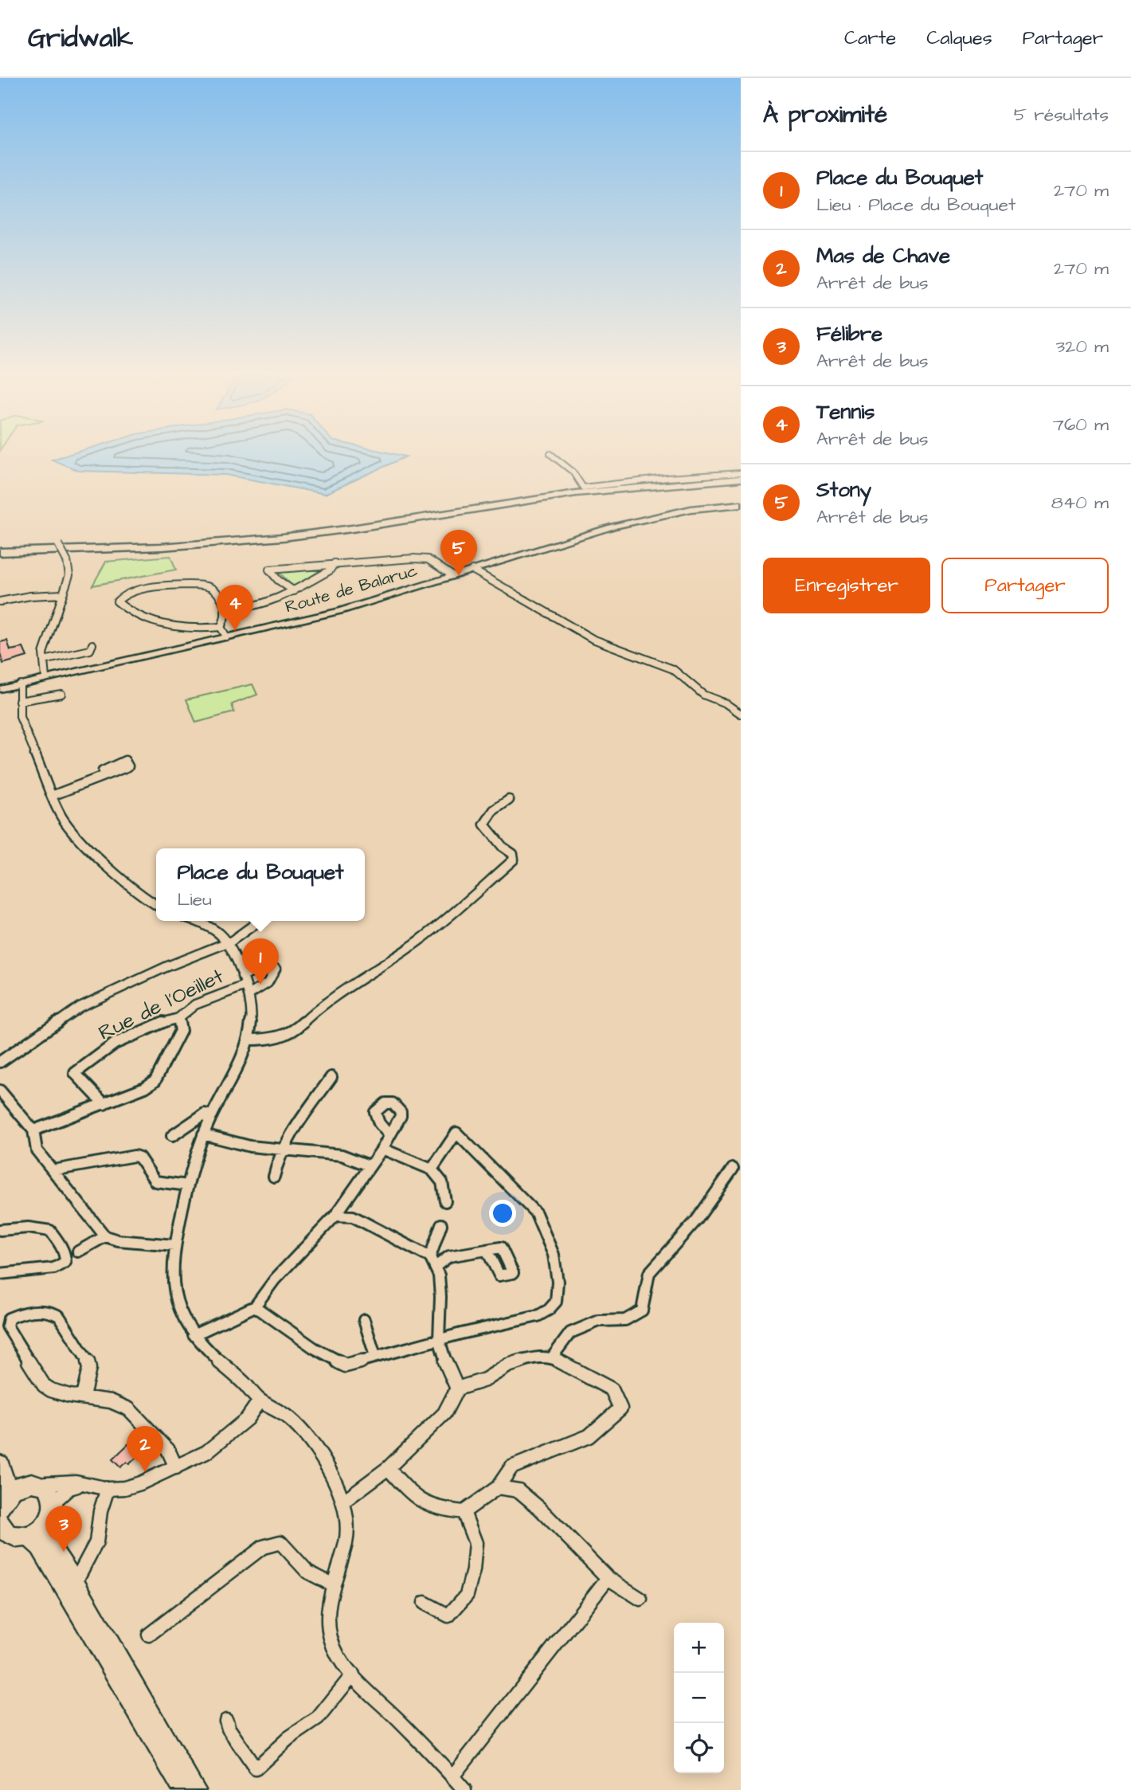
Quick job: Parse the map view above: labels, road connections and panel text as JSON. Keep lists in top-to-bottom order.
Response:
{
  "streets": {
    "street": ["Route de Balaruc", "Rue de l'Oeillet"]
  },
  "page": {
    "header": "Gridwalk",
    "nav": ["Carte", "Calques", "Partager"],
    "heading": ["À proximité", "5 résultats"],
    "list": [
      {
        "mark": "1",
        "name": "Place du Bouquet",
        "note": "Lieu · Place du Bouquet",
        "value": "270 m"
      },
      {
        "mark": "2",
        "name": "Mas de Chave",
        "note": "Arrêt de bus",
        "value": "270 m"
      },
      {
        "mark": "3",
        "name": "Félibre",
        "note": "Arrêt de bus",
        "value": "320 m"
      },
      {
        "mark": "4",
        "name": "Tennis",
        "note": "Arrêt de bus",
        "value": "760 m"
      },
      {
        "mark": "5",
        "name": "Stony",
        "note": "Arrêt de bus",
        "value": "840 m"
      }
    ],
    "pins": [
      "5",
      "4",
      "1",
      "2",
      "3"
    ],
    "buttons": ["Enregistrer", "Partager"],
    "popup": ["Place du Bouquet", "Lieu"],
    "map_buttons": ["+", "−"]
  }
}
